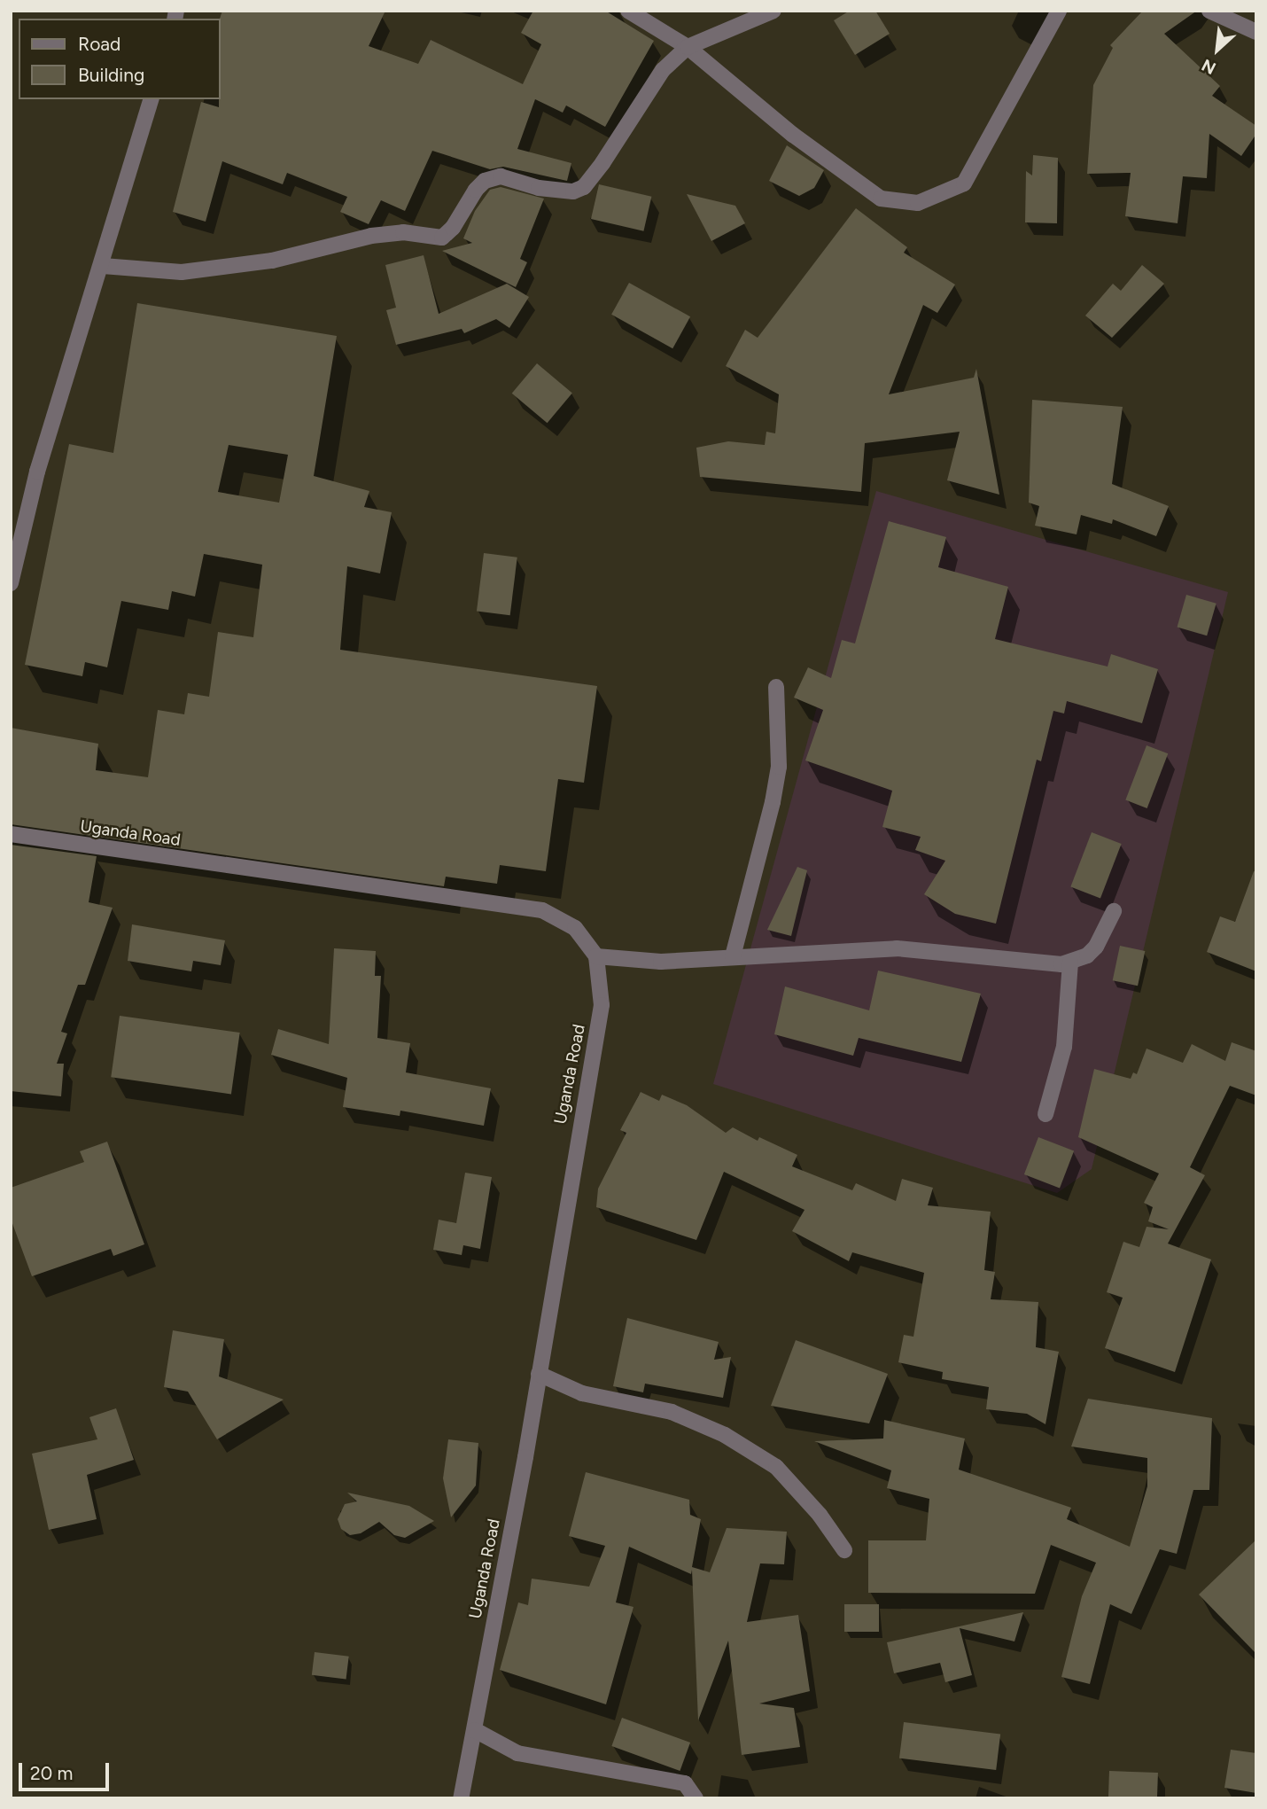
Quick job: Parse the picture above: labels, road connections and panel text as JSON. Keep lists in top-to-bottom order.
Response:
{
  "streets": {
    "street": ["Uganda Road"]
  },
  "legend": ["Road", "Building"],
  "scale_bar": "20 m",
  "north": "bottom left"
}
